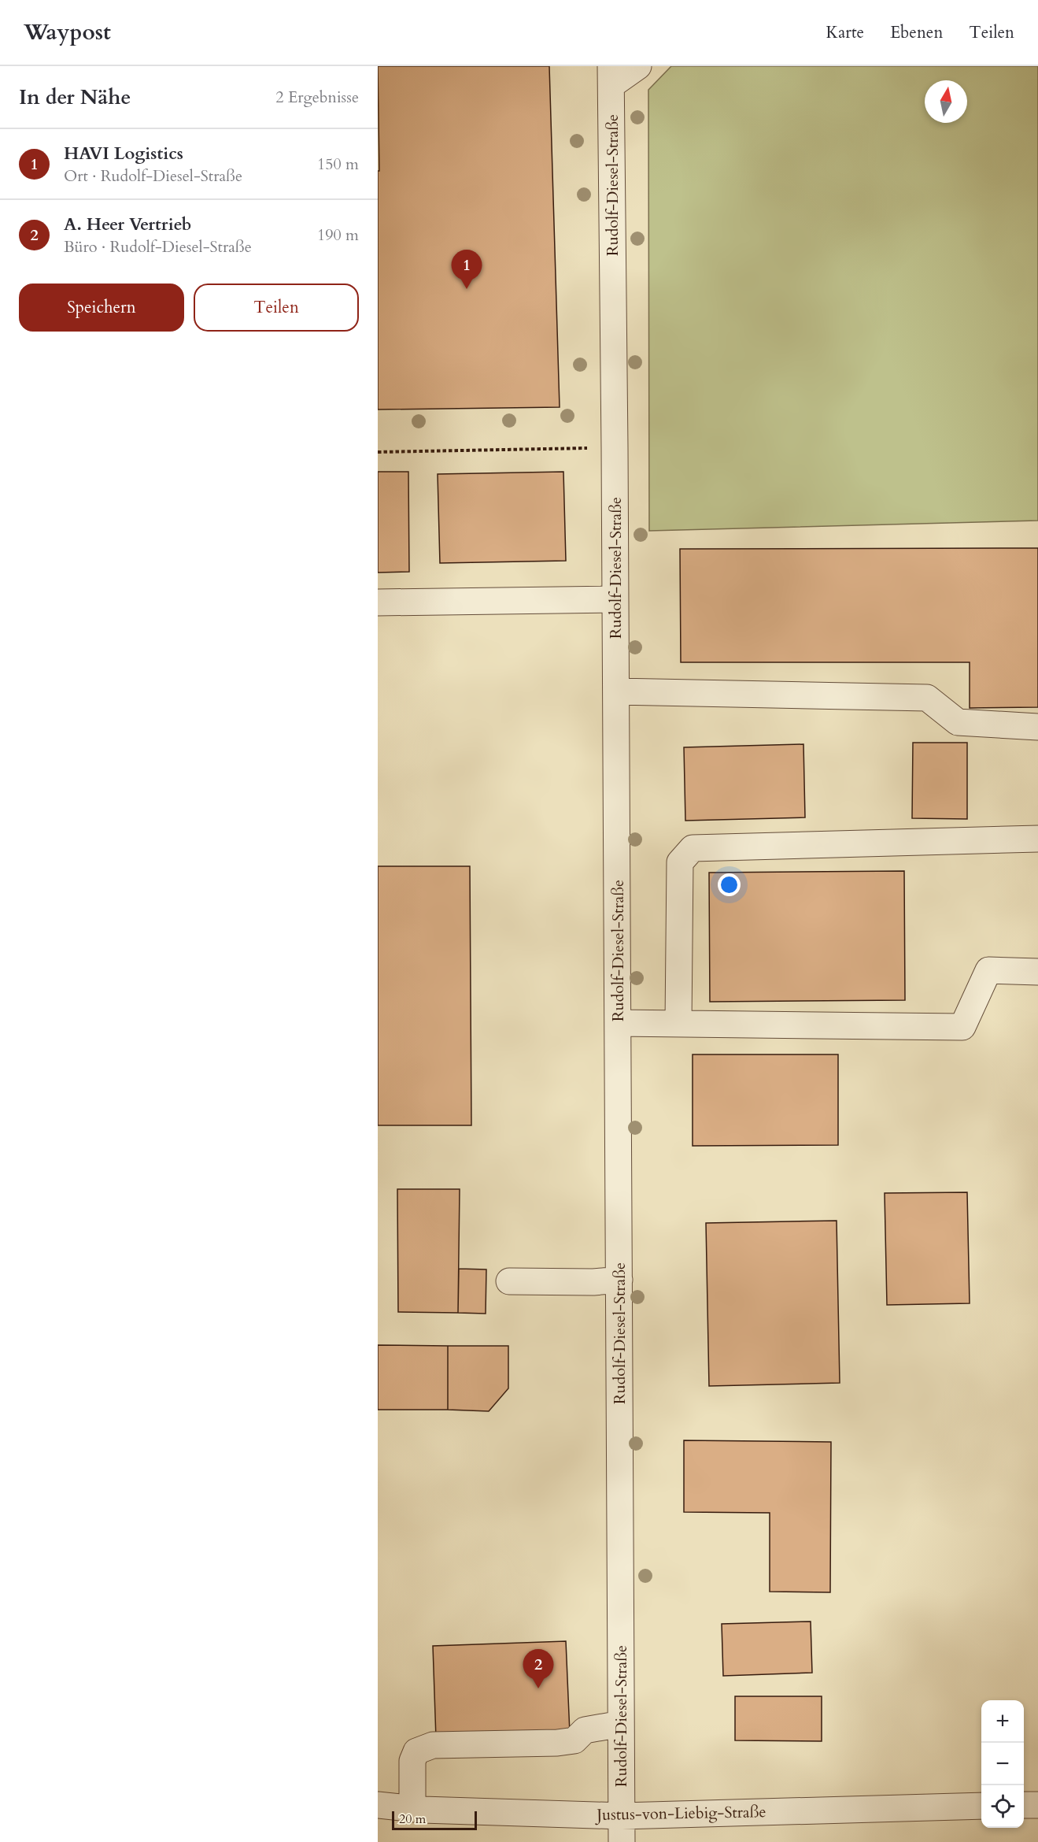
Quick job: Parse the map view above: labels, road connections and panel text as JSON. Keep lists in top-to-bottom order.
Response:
{
  "streets": {
    "street": ["Rudolf-Diesel-Straße", "Justus-von-Liebig-Straße"]
  },
  "crossings": [
    ["Rudolf-Diesel-Straße", "Justus-von-Liebig-Straße"]
  ],
  "scale_bar": "20 m",
  "north": "top",
  "page": {
    "header": "Waypost",
    "nav": ["Karte", "Ebenen", "Teilen"],
    "heading": ["In der Nähe", "2 Ergebnisse"],
    "list": [
      {
        "mark": "1",
        "name": "HAVI Logistics",
        "note": "Ort · Rudolf-Diesel-Straße",
        "value": "150 m"
      },
      {
        "mark": "2",
        "name": "A. Heer Vertrieb",
        "note": "Büro · Rudolf-Diesel-Straße",
        "value": "190 m"
      }
    ],
    "pins": ["1", "2"],
    "buttons": ["Speichern", "Teilen"],
    "map_buttons": ["+", "−"],
    "scale": "20 m"
  }
}
